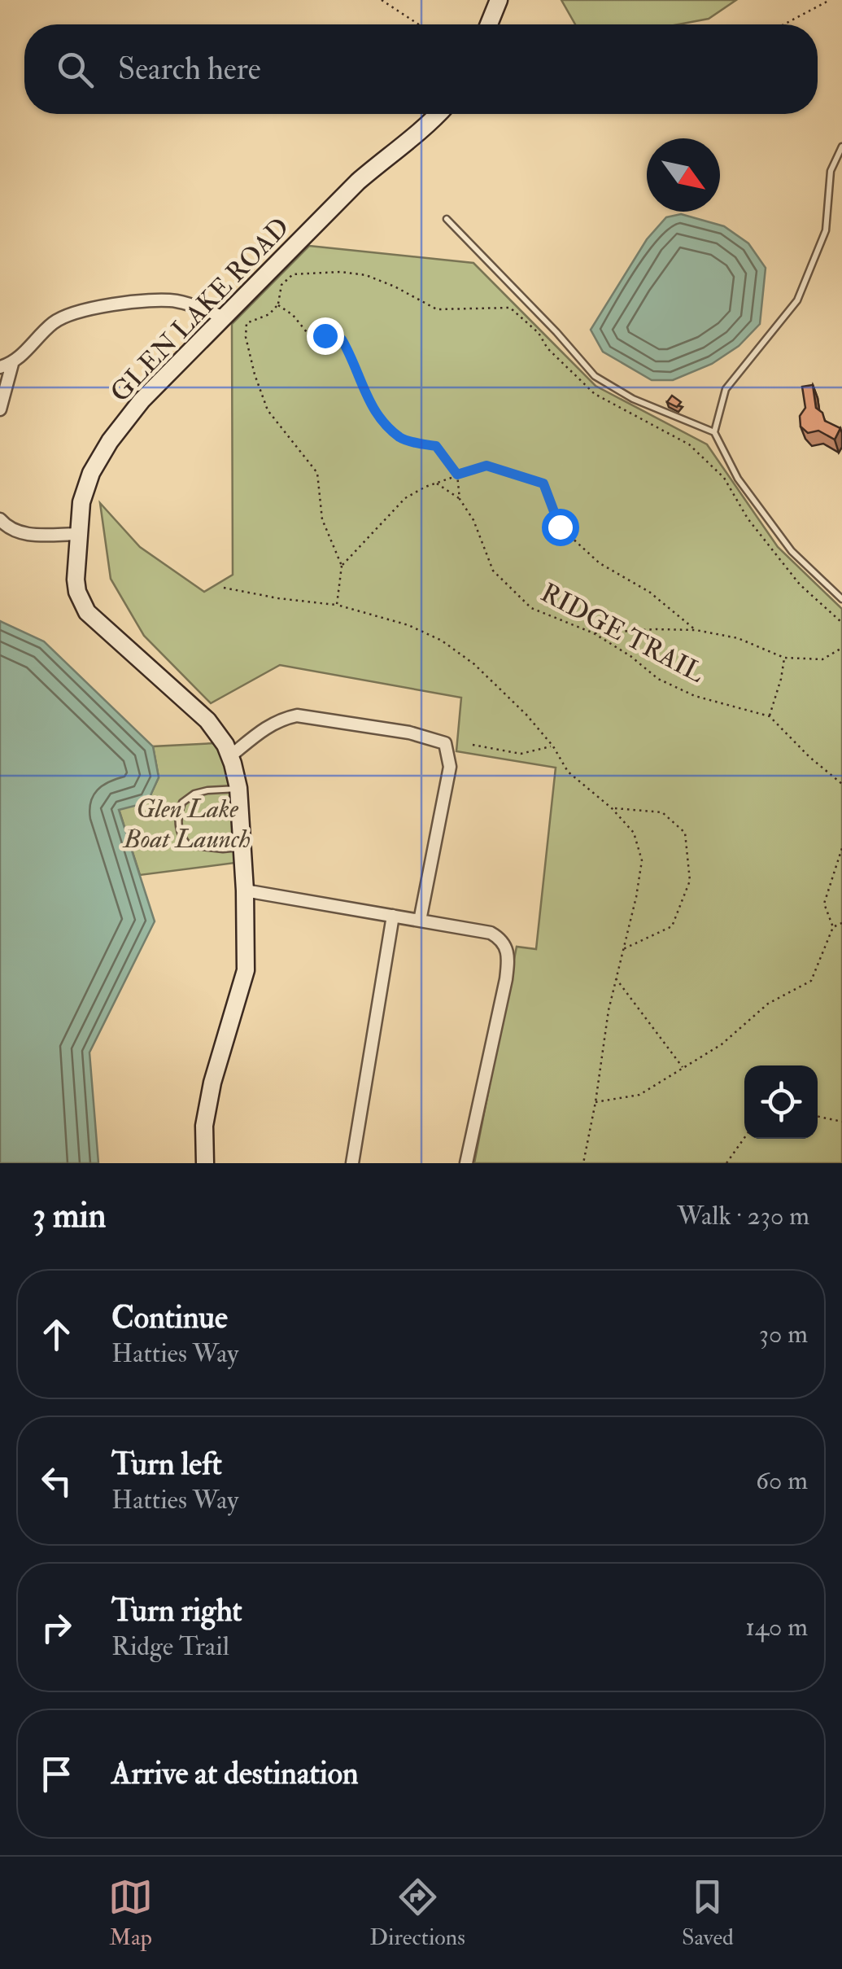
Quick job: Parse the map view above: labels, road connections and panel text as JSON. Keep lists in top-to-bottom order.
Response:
{
  "streets": {
    "street": ["GLEN LAKE ROAD"],
    "path": ["RIDGE TRAIL"]
  },
  "parks": ["Glen Lake Boat Launch"],
  "north": "bottom right",
  "page": {
    "search": "Search here",
    "heading": ["3 min", "Walk · 230 m"],
    "list": [
      ["Continue", "Hatties Way", "30 m"],
      ["Turn left", "Hatties Way", "60 m"],
      ["Turn right", "Ridge Trail", "140 m"],
      "Arrive at destination"
    ],
    "nav": ["Map", "Directions", "Saved"]
  }
}
